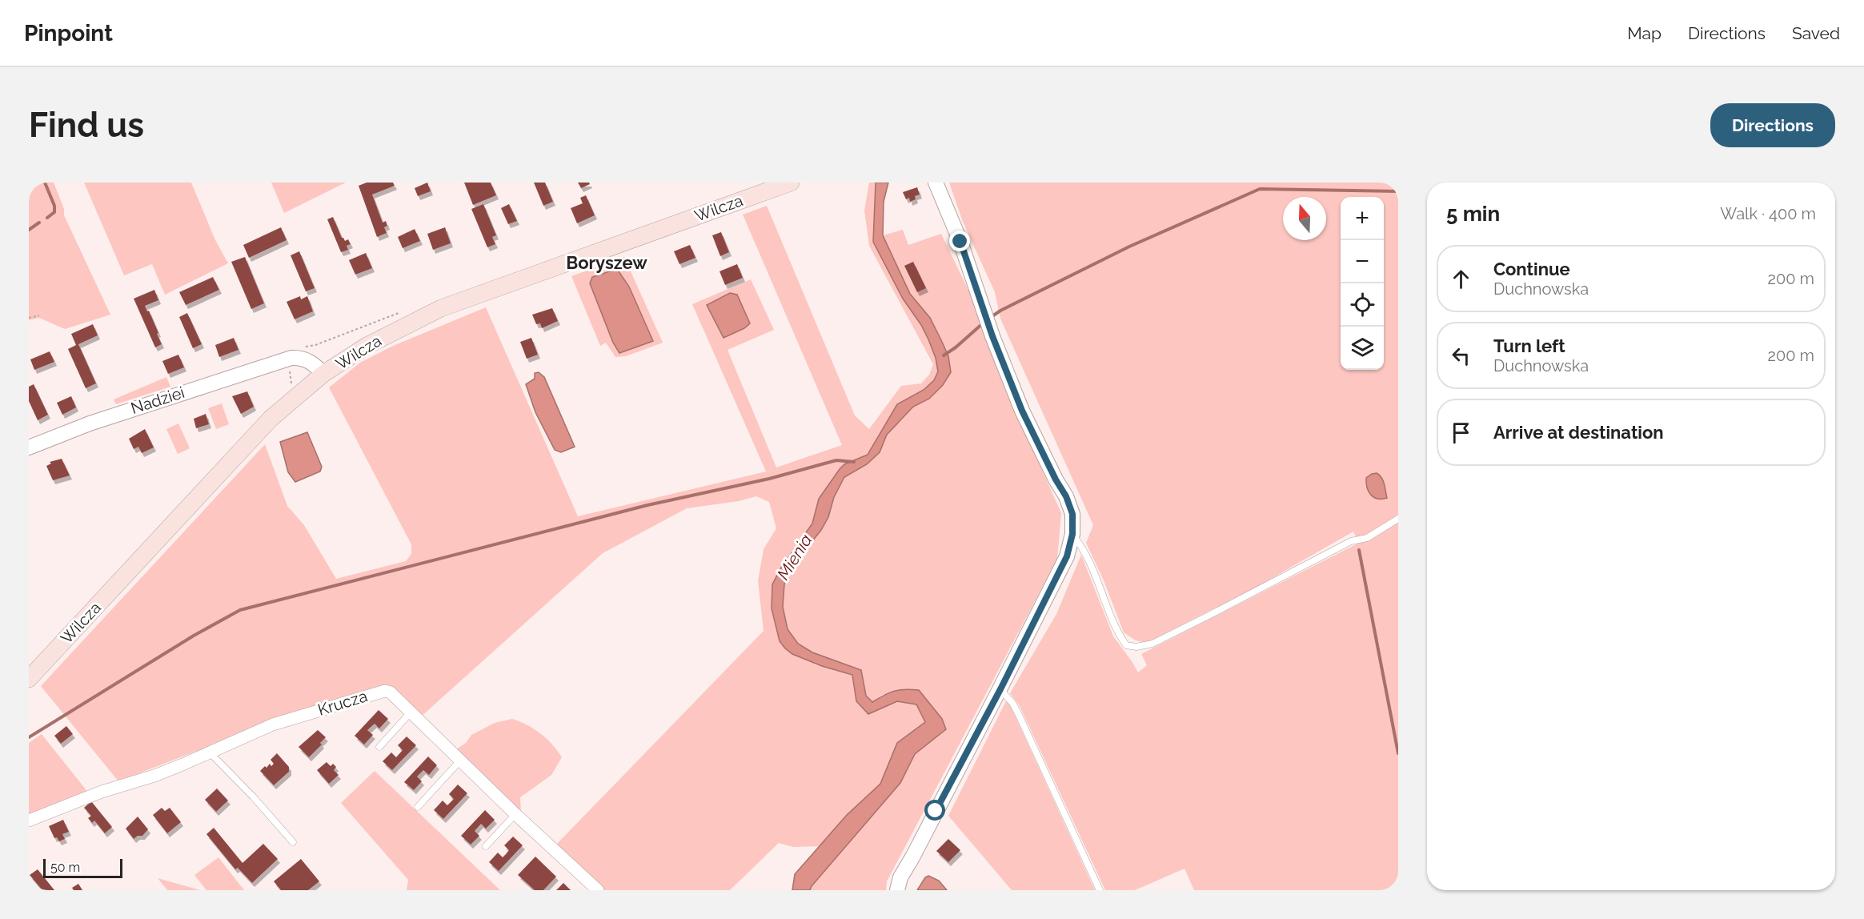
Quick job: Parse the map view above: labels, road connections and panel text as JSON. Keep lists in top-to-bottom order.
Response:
{
  "streets": {
    "main road": ["Wilcza"],
    "street": ["Nadziei", "Krucza"]
  },
  "crossings": [
    ["Wilcza", "Nadziei"]
  ],
  "districts": ["Boryszew"],
  "water": ["Mienia"],
  "scale_bar": "50 m",
  "north": "top",
  "page": {
    "header": "Pinpoint",
    "nav": ["Map", "Directions", "Saved"],
    "buttons": "Directions",
    "title": "Find us",
    "heading": ["5 min", "Walk · 400 m"],
    "map_buttons": ["+", "−"],
    "list": [
      ["Continue", "Duchnowska", "200 m"],
      ["Turn left", "Duchnowska", "200 m"],
      "Arrive at destination"
    ],
    "scale": "50 m"
  }
}
